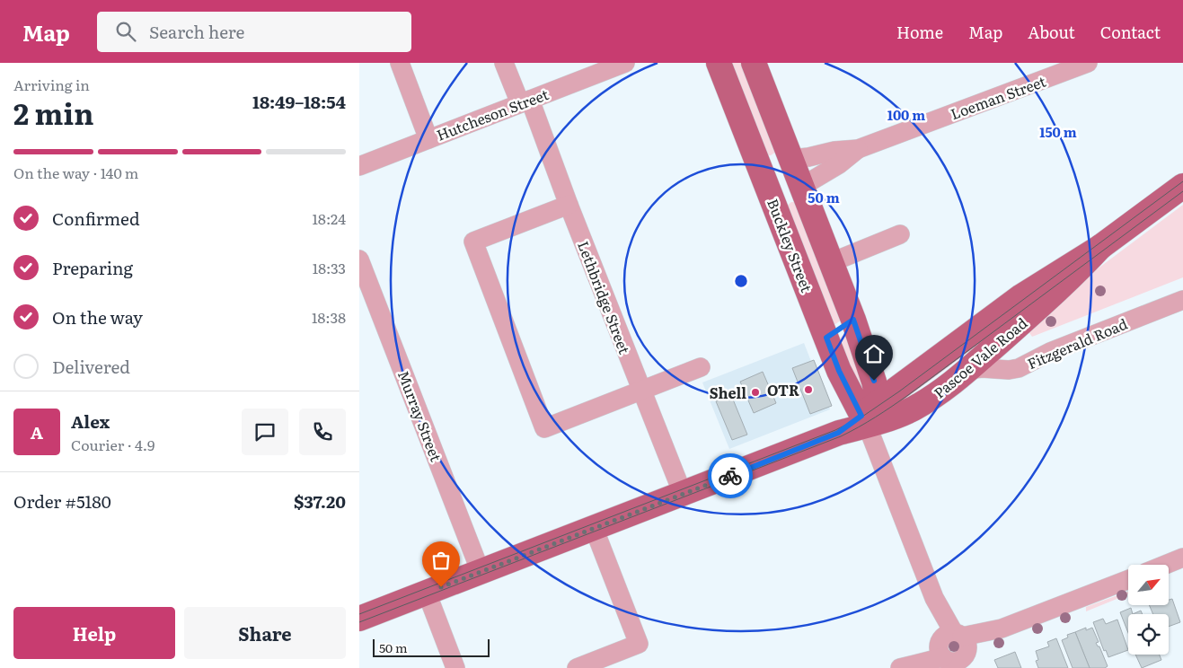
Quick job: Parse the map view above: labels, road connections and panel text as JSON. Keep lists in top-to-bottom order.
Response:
{
  "streets": {
    "main road": ["Buckley Street", "Pascoe Vale Road"],
    "street": [
      "Loeman Street",
      "Hutcheson Street",
      "Lethbridge Street",
      "Fitzgerald Road",
      "Murray Street"
    ]
  },
  "crossings": [
    ["Loeman Street", "Buckley Street"],
    ["Hutcheson Street", "Lethbridge Street"],
    ["Buckley Street", "Pascoe Vale Road"],
    ["Lethbridge Street", "Pascoe Vale Road"],
    ["Fitzgerald Road", "Pascoe Vale Road"],
    ["Pascoe Vale Road", "Murray Street"]
  ],
  "places": ["OTR", "Shell"],
  "scale_bar": "50 m",
  "north": "top right",
  "page": {
    "header": "Map",
    "search": "Search here",
    "nav": [
      "Home",
      "Map",
      "About",
      "Contact"
    ],
    "heading": ["2 min", "Arriving in", "18:49–18:54"],
    "panel": [
      "Alex",
      "Courier · 4.9",
      "Order #5180",
      "$37.20"
    ],
    "bar": "On the way · 140 m",
    "list": [
      ["Confirmed", "18:24"],
      ["Preparing", "18:33"],
      ["On the way", "18:38"],
      "Delivered"
    ],
    "round": "A",
    "buttons": ["Help", "Share"],
    "scale": "50 m"
  },
  "rings": ["100 m", "150 m", "50 m"]
}
